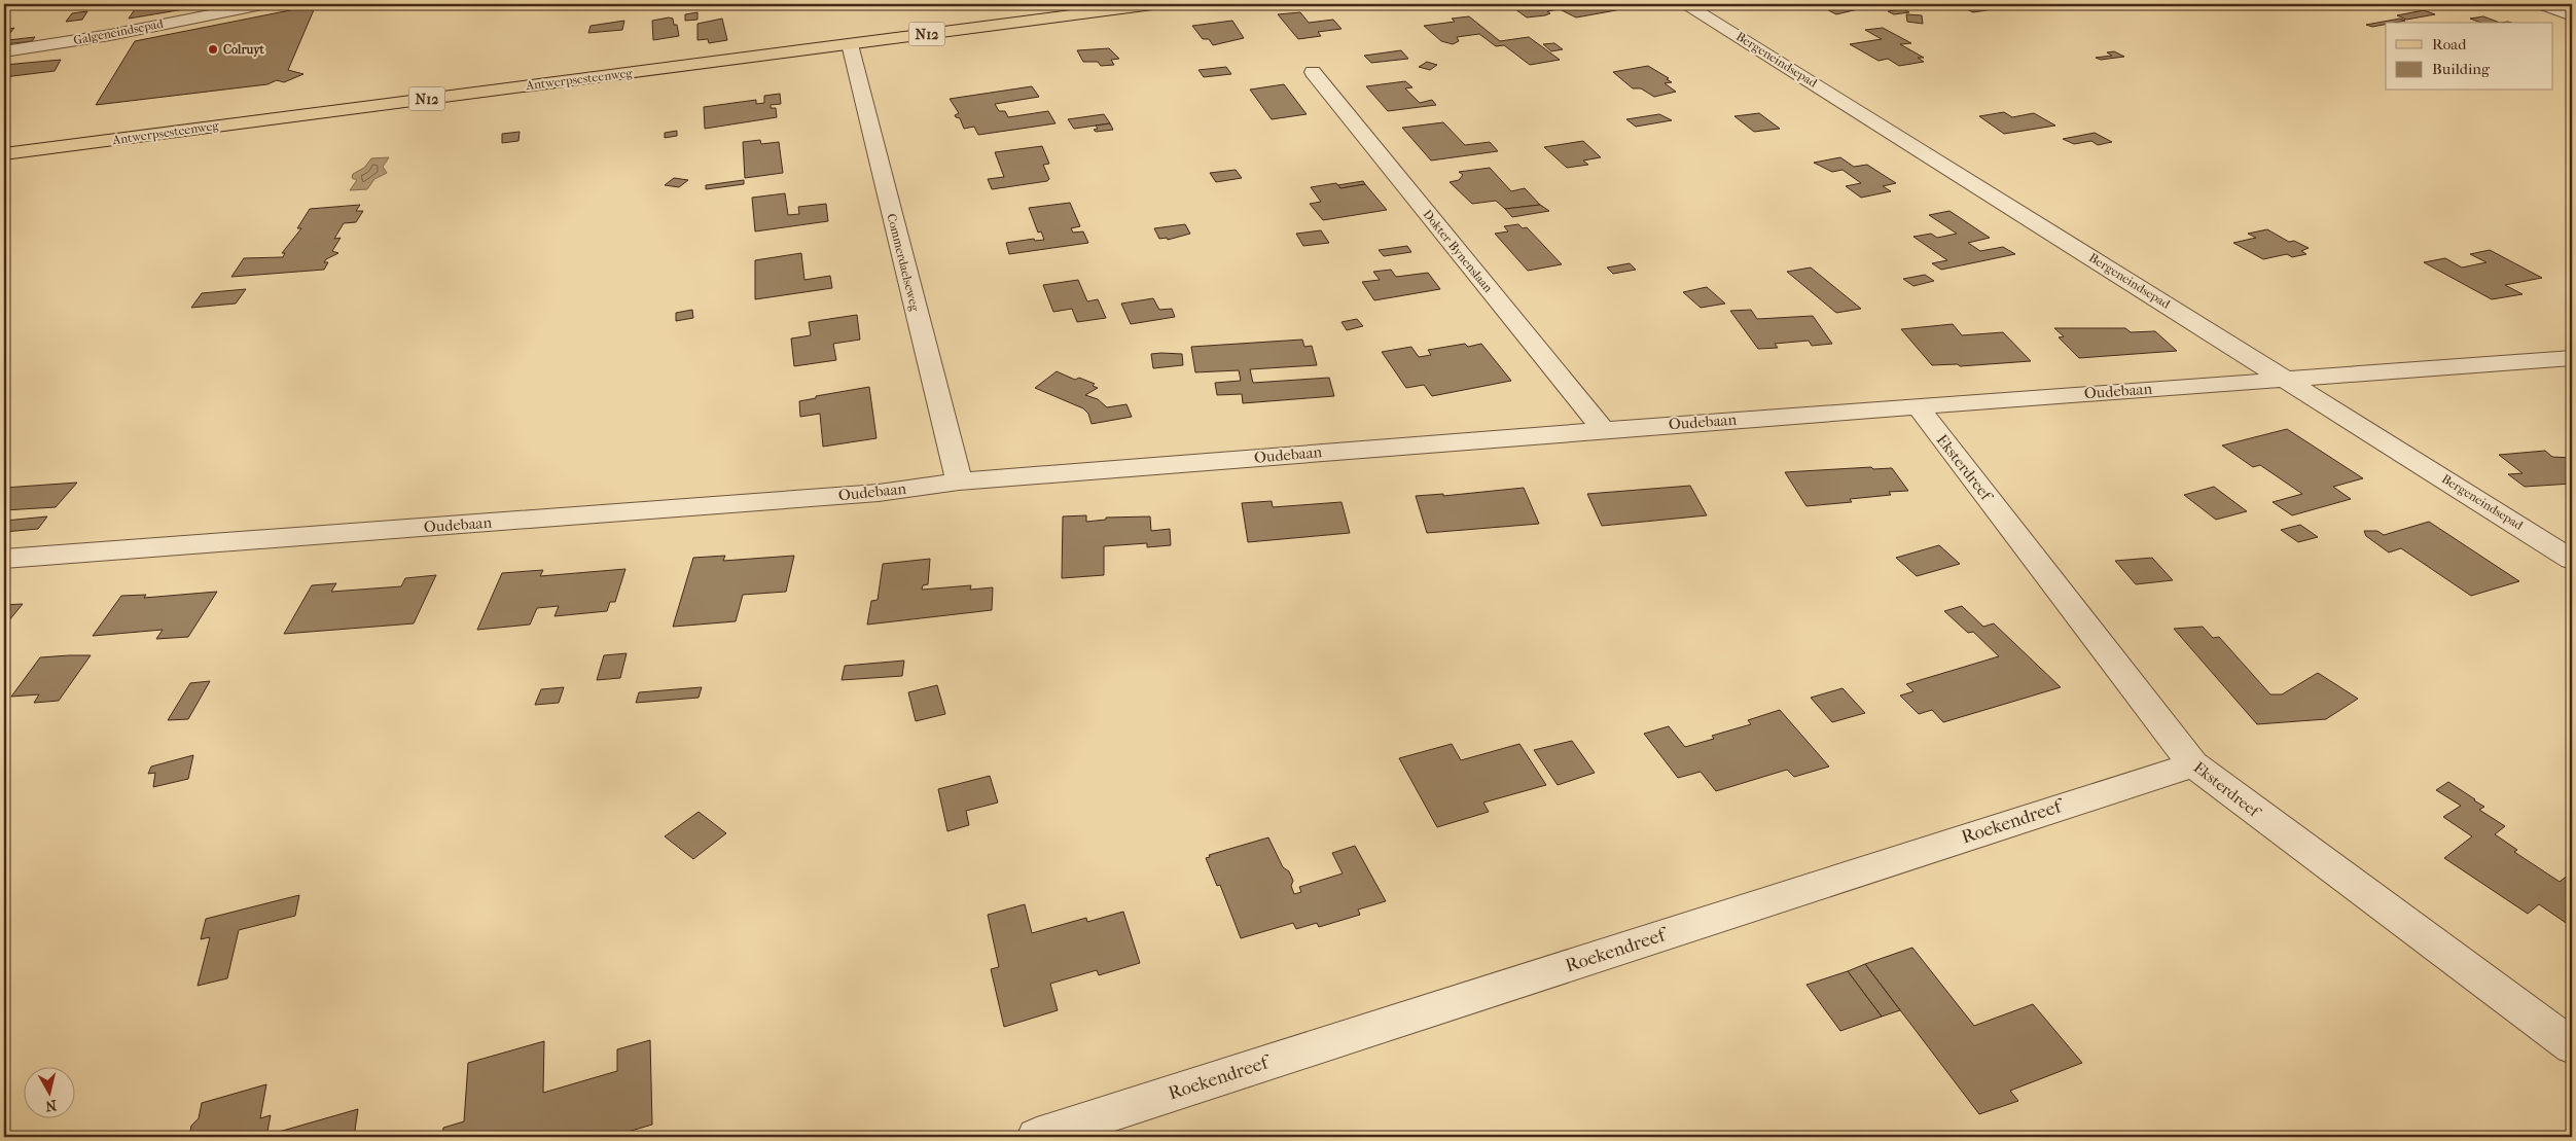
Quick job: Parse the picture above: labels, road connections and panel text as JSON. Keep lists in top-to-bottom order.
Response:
{
  "streets": {
    "main road": ["N12", "Antwerpsesteenweg"],
    "street": [
      "Galgeneindsepad",
      "Bergeneindsepad",
      "Dokter Bynenslaan",
      "Commerdaelseweg",
      "Oudebaan",
      "Eksterdreef",
      "Roekendreef"
    ]
  },
  "crossings": [
    ["Bergeneindsepad", "Oudebaan"],
    ["Antwerpsesteenweg", "Commerdaelseweg"],
    ["Dokter Bynenslaan", "Oudebaan"],
    ["Commerdaelseweg", "Oudebaan"],
    ["Oudebaan", "Eksterdreef"],
    ["Eksterdreef", "Roekendreef"]
  ],
  "places": ["Colruyt"],
  "legend": ["Road", "Building"],
  "north": "bottom"
}
